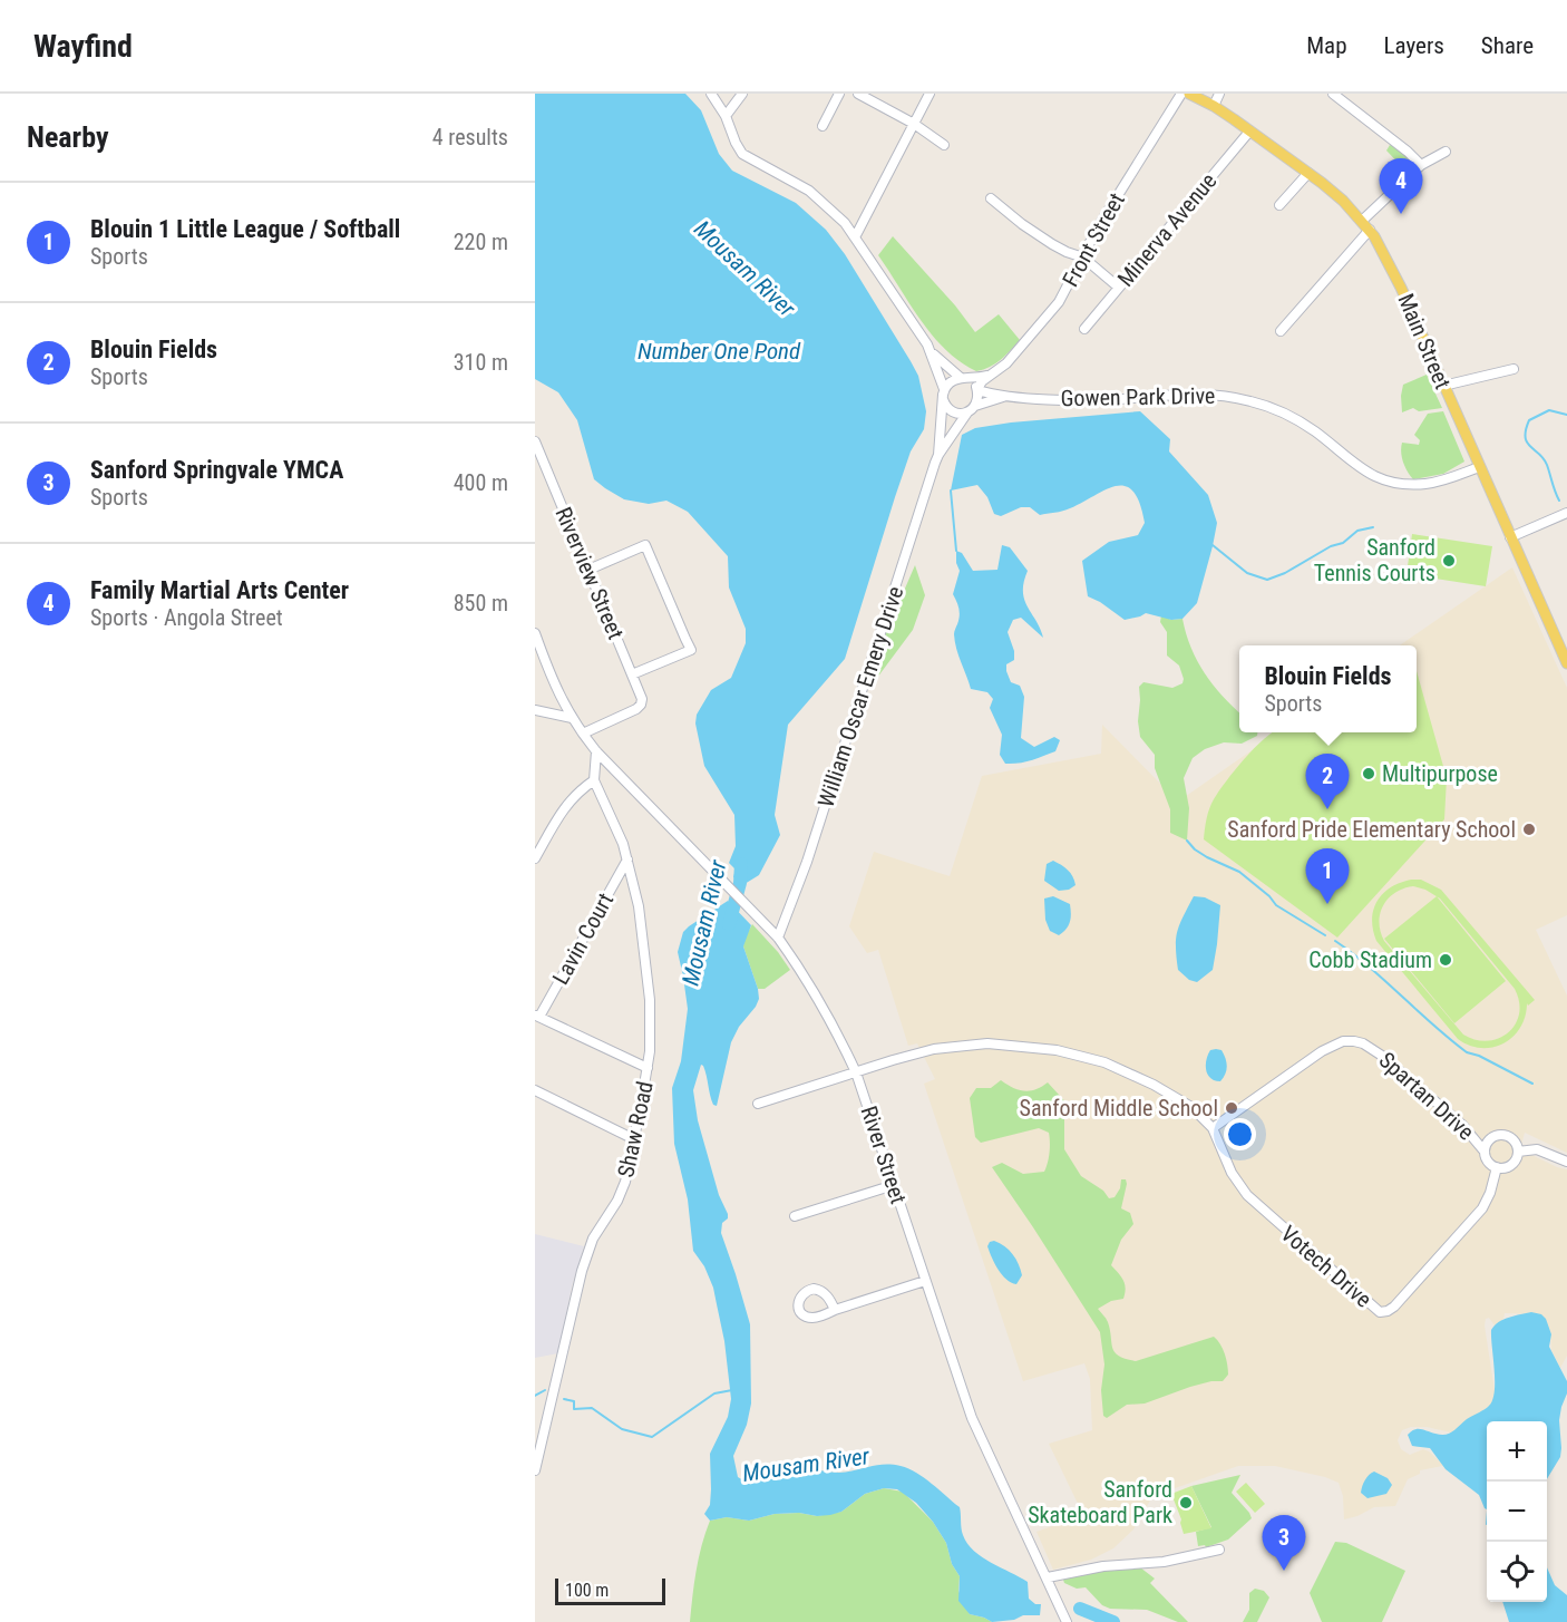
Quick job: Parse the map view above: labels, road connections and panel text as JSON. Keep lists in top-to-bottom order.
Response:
{
  "streets": {
    "main road": ["Main Street"],
    "street": [
      "Minerva Avenue",
      "Front Street",
      "Gowen Park Drive",
      "Riverview Street",
      "William Oscar Emery Drive",
      "Lavin Court",
      "Spartan Drive",
      "Shaw Road",
      "River Street",
      "Votech Drive"
    ]
  },
  "crossings": [
    ["Minerva Avenue", "Main Street"],
    ["Front Street", "Gowen Park Drive"],
    ["Front Street", "William Oscar Emery Drive"],
    ["Main Street", "Gowen Park Drive"],
    ["Gowen Park Drive", "William Oscar Emery Drive"],
    ["Riverview Street", "River Street"],
    ["William Oscar Emery Drive", "River Street"],
    ["Lavin Court", "Shaw Road"],
    ["Spartan Drive", "Votech Drive"]
  ],
  "water": ["Mousam River", "Number One Pond"],
  "places": [
    "Sanford Tennis Courts",
    "Multipurpose",
    "Sanford Pride Elementary School",
    "Cobb Stadium",
    "Sanford Middle School",
    "Sanford Skateboard Park"
  ],
  "scale_bar": "100 m",
  "page": {
    "header": "Wayfind",
    "nav": ["Map", "Layers", "Share"],
    "heading": ["Nearby", "4 results"],
    "pins": [
      "4",
      "2",
      "1",
      "3"
    ],
    "list": [
      {
        "mark": "1",
        "name": "Blouin 1 Little League / Softball",
        "note": "Sports",
        "value": "220 m"
      },
      {
        "mark": "2",
        "name": "Blouin Fields",
        "note": "Sports",
        "value": "310 m"
      },
      {
        "mark": "3",
        "name": "Sanford Springvale YMCA",
        "note": "Sports",
        "value": "400 m"
      },
      {
        "mark": "4",
        "name": "Family Martial Arts Center",
        "note": "Sports · Angola Street",
        "value": "850 m"
      }
    ],
    "popup": ["Blouin Fields", "Sports"],
    "map_buttons": ["+", "−"],
    "scale": "100 m"
  }
}
